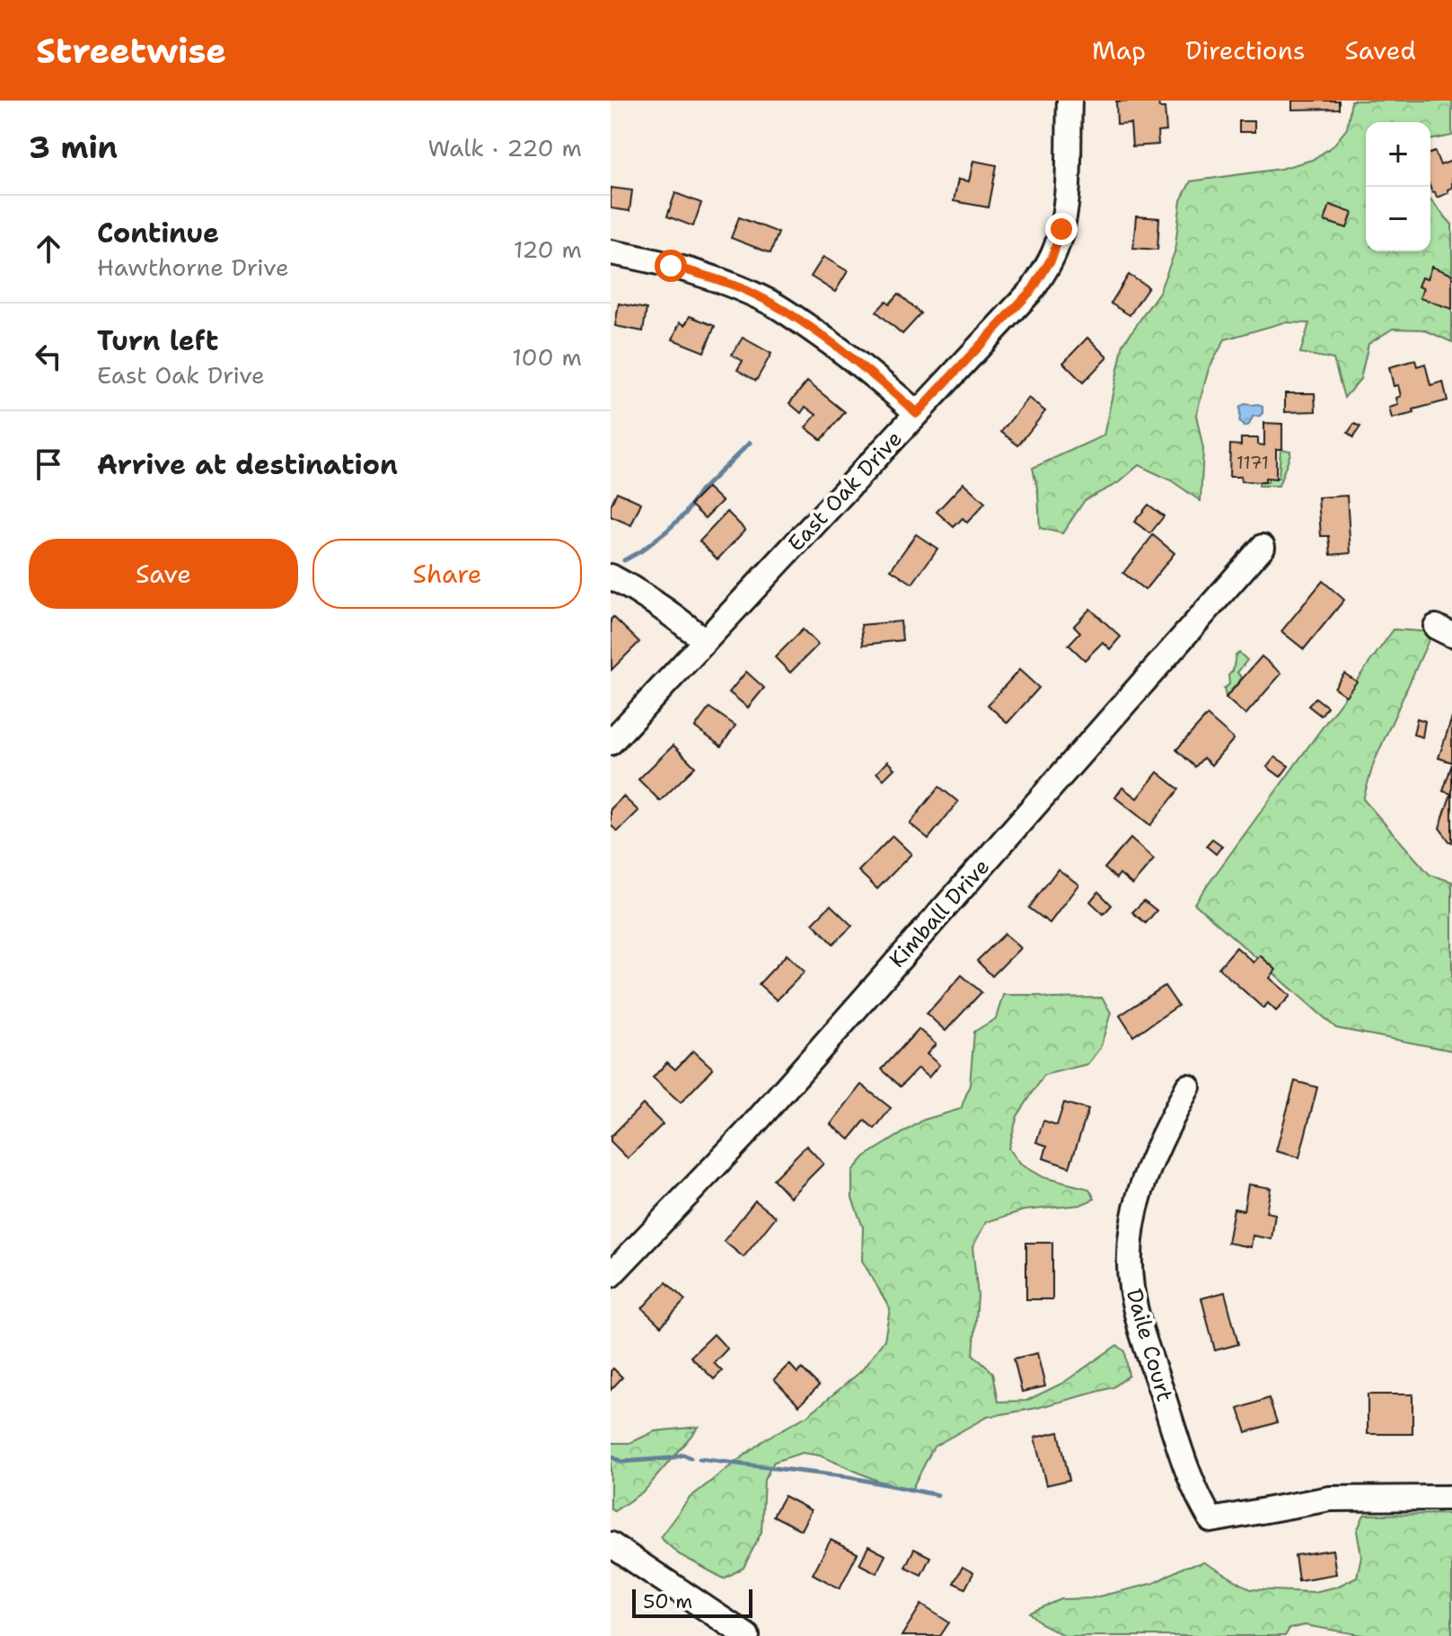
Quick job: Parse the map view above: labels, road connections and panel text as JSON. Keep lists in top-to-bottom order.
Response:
{
  "streets": {
    "street": ["East Oak Drive", "Kimball Drive", "Daile Court"]
  },
  "house_numbers": ["1171"],
  "scale_bar": "50 m",
  "page": {
    "header": "Streetwise",
    "nav": ["Map", "Directions", "Saved"],
    "heading": ["3 min", "Walk · 220 m"],
    "map_buttons": ["+", "−"],
    "list": [
      ["Continue", "Hawthorne Drive", "120 m"],
      ["Turn left", "East Oak Drive", "100 m"],
      "Arrive at destination"
    ],
    "buttons": ["Save", "Share"],
    "scale": "50 m"
  }
}
